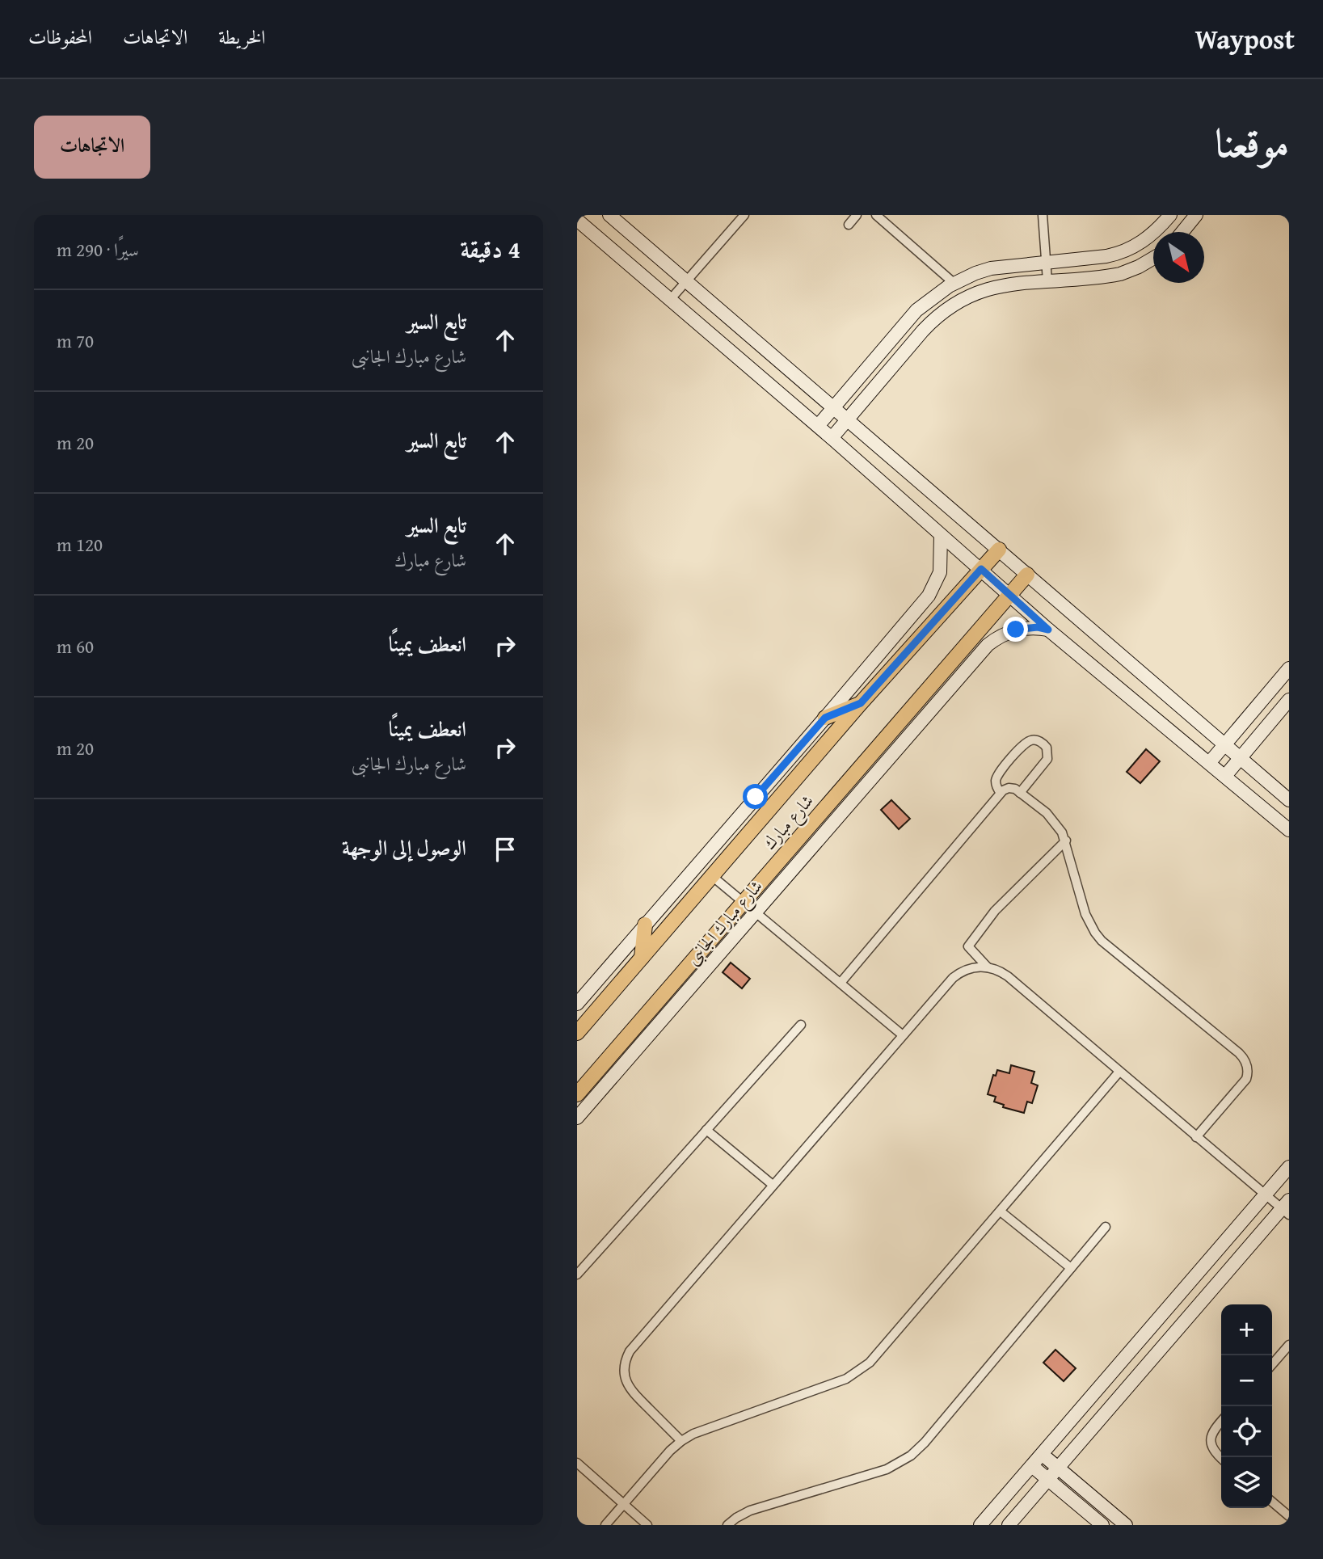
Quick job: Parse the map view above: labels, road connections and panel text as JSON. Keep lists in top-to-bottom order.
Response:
{
  "streets": {
    "main road": ["شارع مبارك", "شارع مبارك الجانبى"]
  },
  "north": "bottom right",
  "page": {
    "header": "Waypost",
    "nav": ["الخريطة", "الاتجاهات", "المحفوظات"],
    "title": "موقعنا",
    "buttons": "الاتجاهات",
    "heading": ["4 دقيقة", "سيرًا · 290 m"],
    "list": [
      ["تابع السير", "شارع مبارك الجانبى", "70 m"],
      ["تابع السير", "20 m"],
      ["تابع السير", "شارع مبارك", "120 m"],
      ["انعطف يمينًا", "60 m"],
      ["انعطف يمينًا", "شارع مبارك الجانبى", "20 m"],
      "الوصول إلى الوجهة"
    ],
    "map_buttons": ["+", "−"]
  }
}
